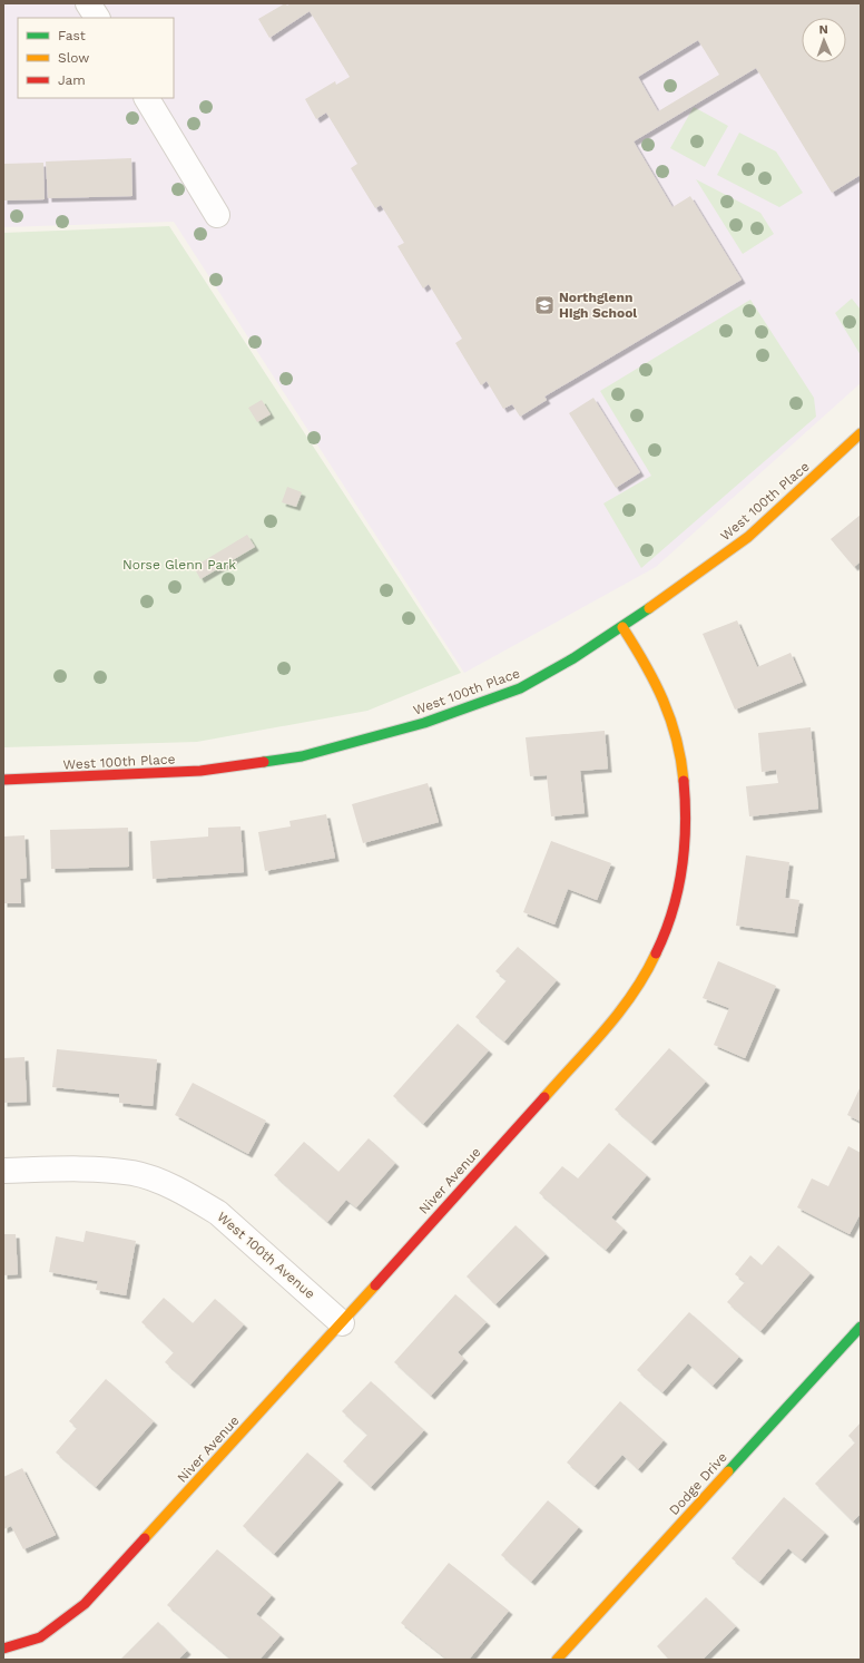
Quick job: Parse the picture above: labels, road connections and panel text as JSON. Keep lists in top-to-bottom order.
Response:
{
  "streets": {
    "street": [
      "West 100th Place",
      "Niver Avenue",
      "West 100th Avenue",
      "Dodge Drive"
    ]
  },
  "crossings": [
    ["West 100th Place", "Niver Avenue"],
    ["Niver Avenue", "West 100th Avenue"]
  ],
  "parks": ["Norse Glenn Park"],
  "places": {
    "school or university": ["Northglenn High School"]
  },
  "legend": ["Fast", "Slow", "Jam"],
  "north": "top"
}
